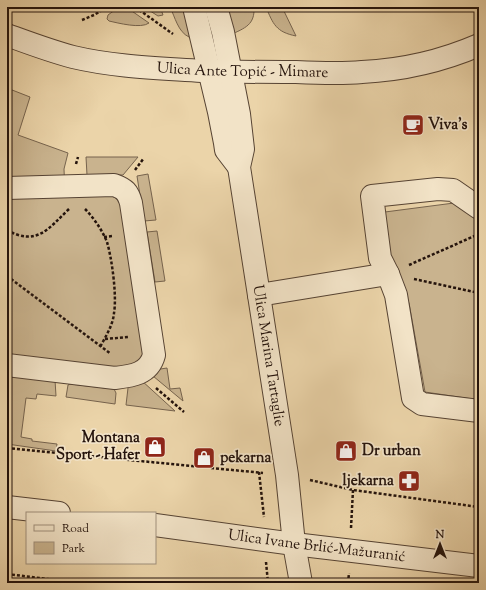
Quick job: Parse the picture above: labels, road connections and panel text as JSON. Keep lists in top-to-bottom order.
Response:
{
  "streets": {
    "street": ["Ulica Ante Topić - Mimare", "Ulica Marina Tartaglie", "Ulica Ivane Brlić-Mažuranić"]
  },
  "crossings": [
    ["Ulica Ante Topić - Mimare", "Ulica Marina Tartaglie"],
    ["Ulica Marina Tartaglie", "Ulica Ivane Brlić-Mažuranić"]
  ],
  "places": {
    "cafe": ["Viva's"],
    "shop": ["Montana Sport - Hafer", "Dr urban", "pekarna"],
    "pharmacy": ["ljekarna"]
  },
  "legend": ["Road", "Park"],
  "north": "top"
}
